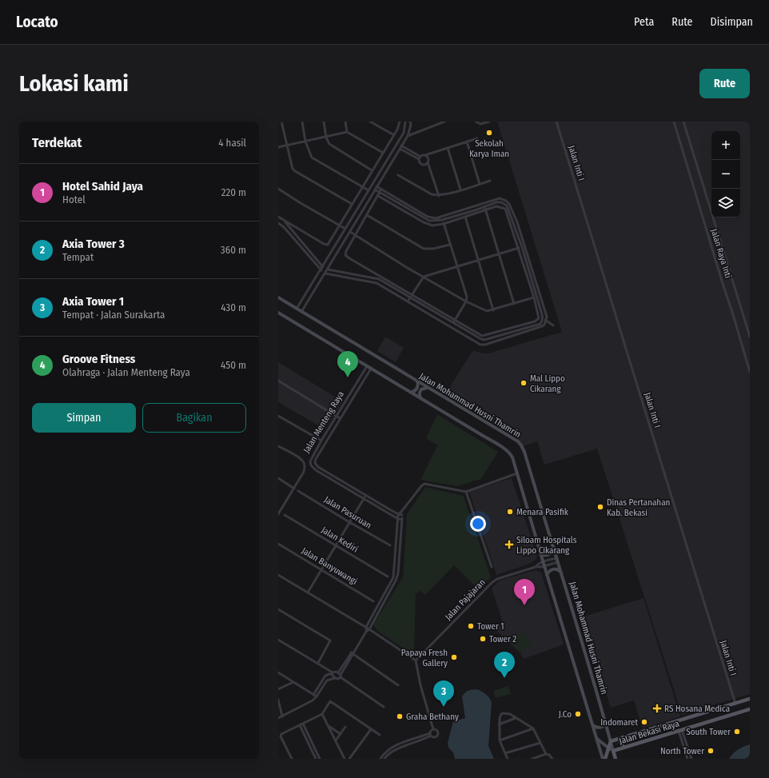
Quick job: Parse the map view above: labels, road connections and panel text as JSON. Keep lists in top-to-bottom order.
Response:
{
  "streets": {
    "main road": ["Jalan Mohammad Husni Thamrin", "Jalan Bekasi Raya"],
    "street": [
      "Jalan Inti I",
      "Jalan Raya Inti",
      "Jalan Menteng Raya",
      "Jalan Pasuruan",
      "Jalan Kediri",
      "Jalan Banyuwangi",
      "Jalan Pajajaran"
    ]
  },
  "crossings": [
    ["Jalan Inti I", "Jalan Bekasi Raya"],
    ["Jalan Mohammad Husni Thamrin", "Jalan Pajajaran"],
    ["Jalan Mohammad Husni Thamrin", "Jalan Bekasi Raya"]
  ],
  "places": {
    "other": [
      "Sekolah Karya Iman",
      "Mal Lippo Cikarang",
      "Dinas Pertanahan Kab. Bekasi",
      "Menara Pasifik",
      "Tower 1",
      "Tower 2",
      "Papaya Fresh Gallery",
      "J.Co",
      "Graha Bethany",
      "Indomaret",
      "South Tower",
      "North Tower"
    ],
    "health": ["Siloam Hospitals Lippo Cikarang", "RS Hosana Medica"]
  },
  "page": {
    "header": "Locato",
    "nav": ["Peta", "Rute", "Disimpan"],
    "buttons": [
      "Rute",
      ["Simpan", "Bagikan"]
    ],
    "title": "Lokasi kami",
    "heading": ["Terdekat", "4 hasil"],
    "map_buttons": ["+", "−"],
    "list": [
      {
        "mark": "1",
        "name": "Hotel Sahid Jaya",
        "note": "Hotel",
        "value": "220 m"
      },
      {
        "mark": "2",
        "name": "Axia Tower 3",
        "note": "Tempat",
        "value": "360 m"
      },
      {
        "mark": "3",
        "name": "Axia Tower 1",
        "note": "Tempat · Jalan Surakarta",
        "value": "430 m"
      },
      {
        "mark": "4",
        "name": "Groove Fitness",
        "note": "Olahraga · Jalan Menteng Raya",
        "value": "450 m"
      }
    ],
    "pins": [
      "4",
      "1",
      "2",
      "3"
    ]
  }
}
